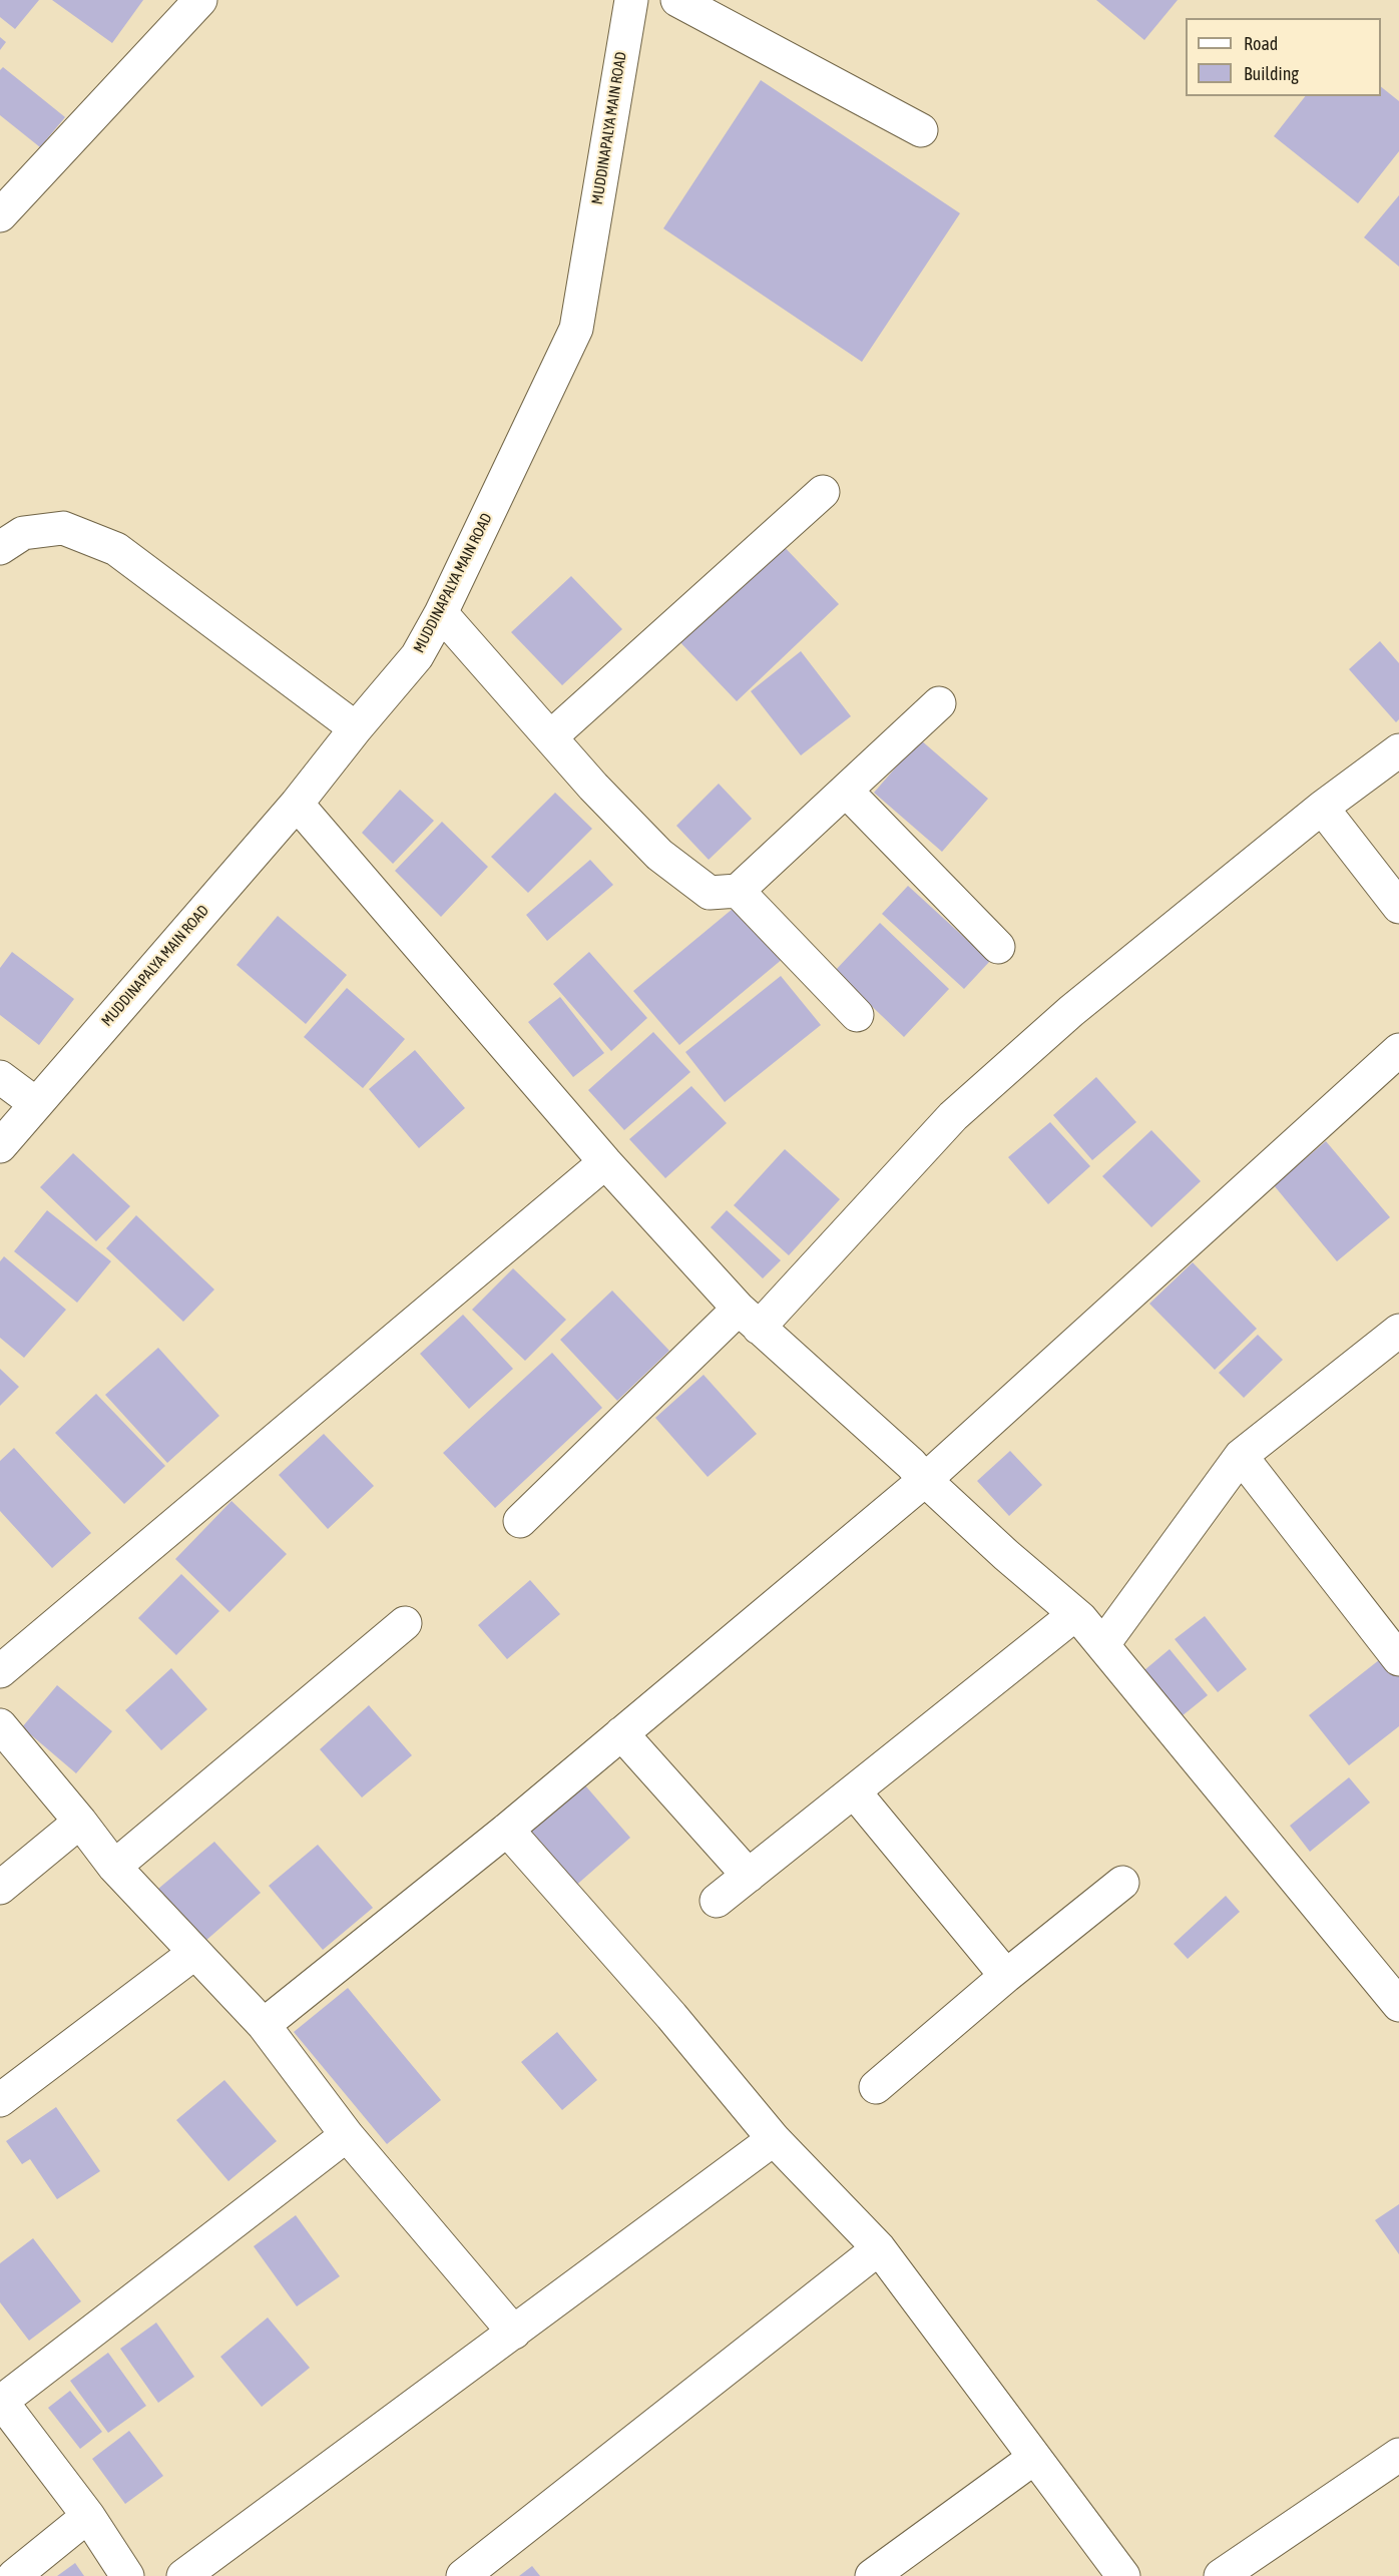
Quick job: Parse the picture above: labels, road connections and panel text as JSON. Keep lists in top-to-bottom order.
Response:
{
  "streets": {
    "street": ["MUDDINAPALYA MAIN ROAD"]
  },
  "legend": ["Road", "Building"]
}
